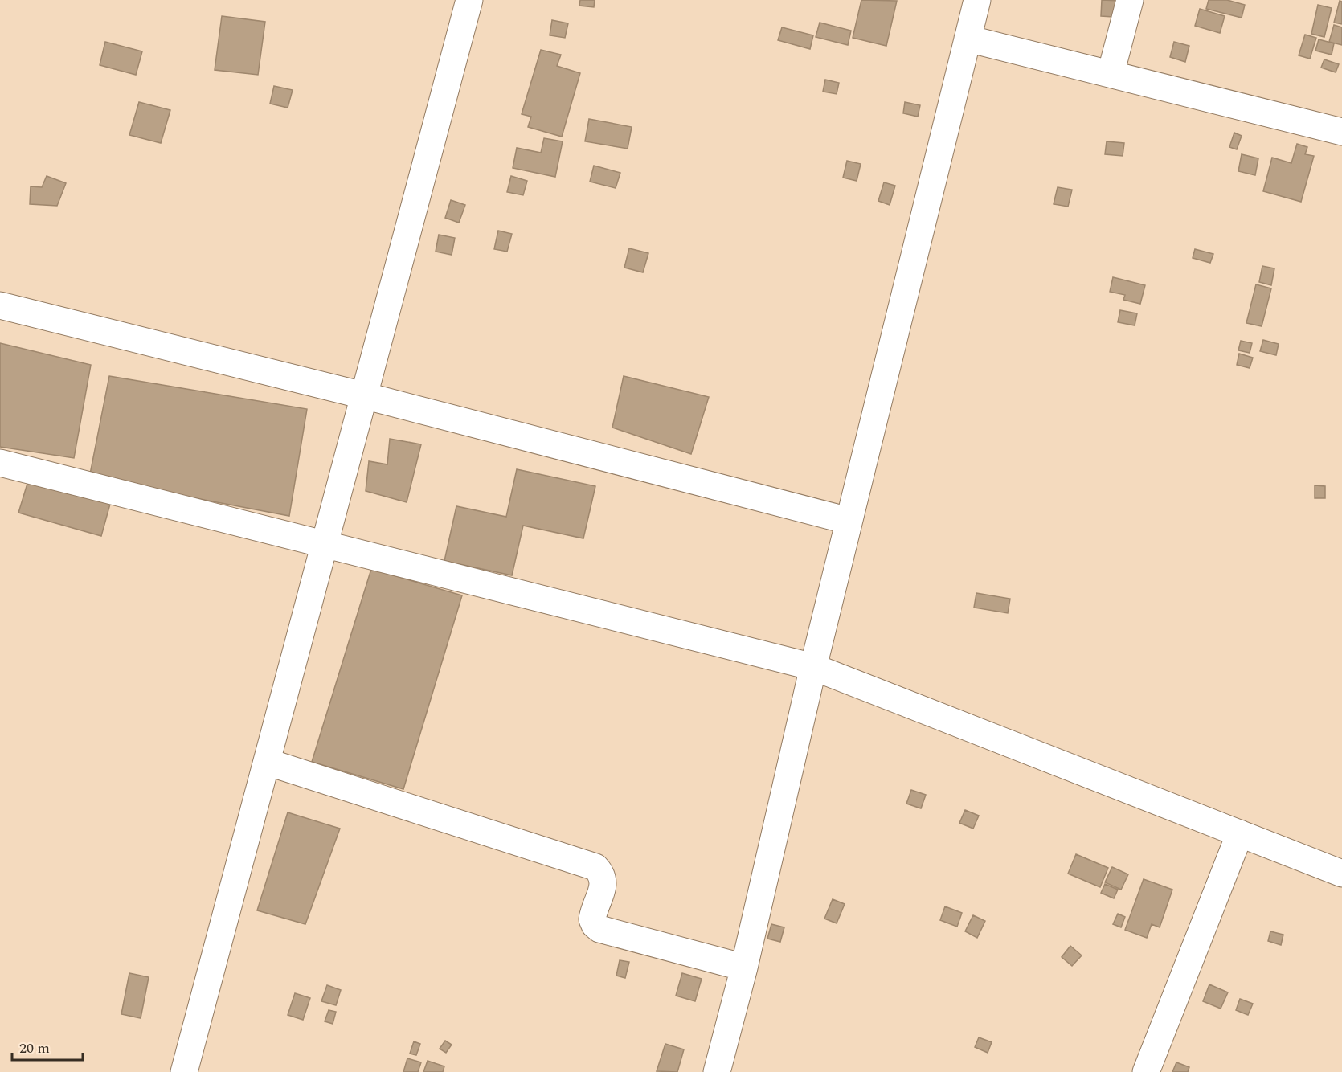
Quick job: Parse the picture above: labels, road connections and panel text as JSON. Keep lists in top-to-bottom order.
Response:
{
  "scale_bar": "20 m"
}
